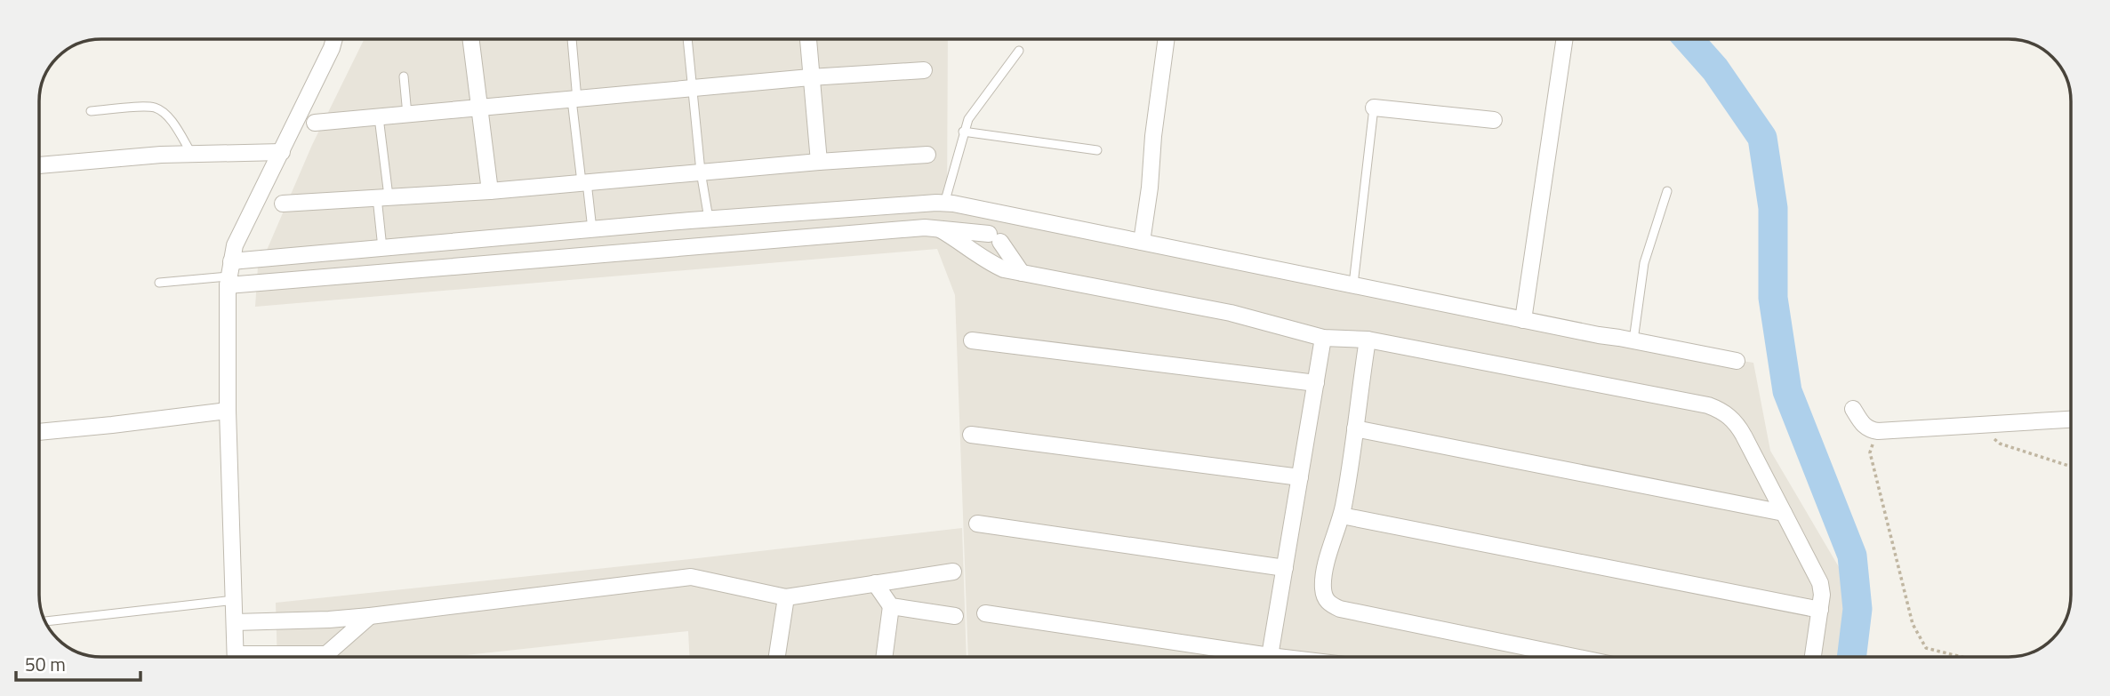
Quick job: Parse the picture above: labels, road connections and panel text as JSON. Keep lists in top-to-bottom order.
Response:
{
  "scale_bar": "50 m"
}
